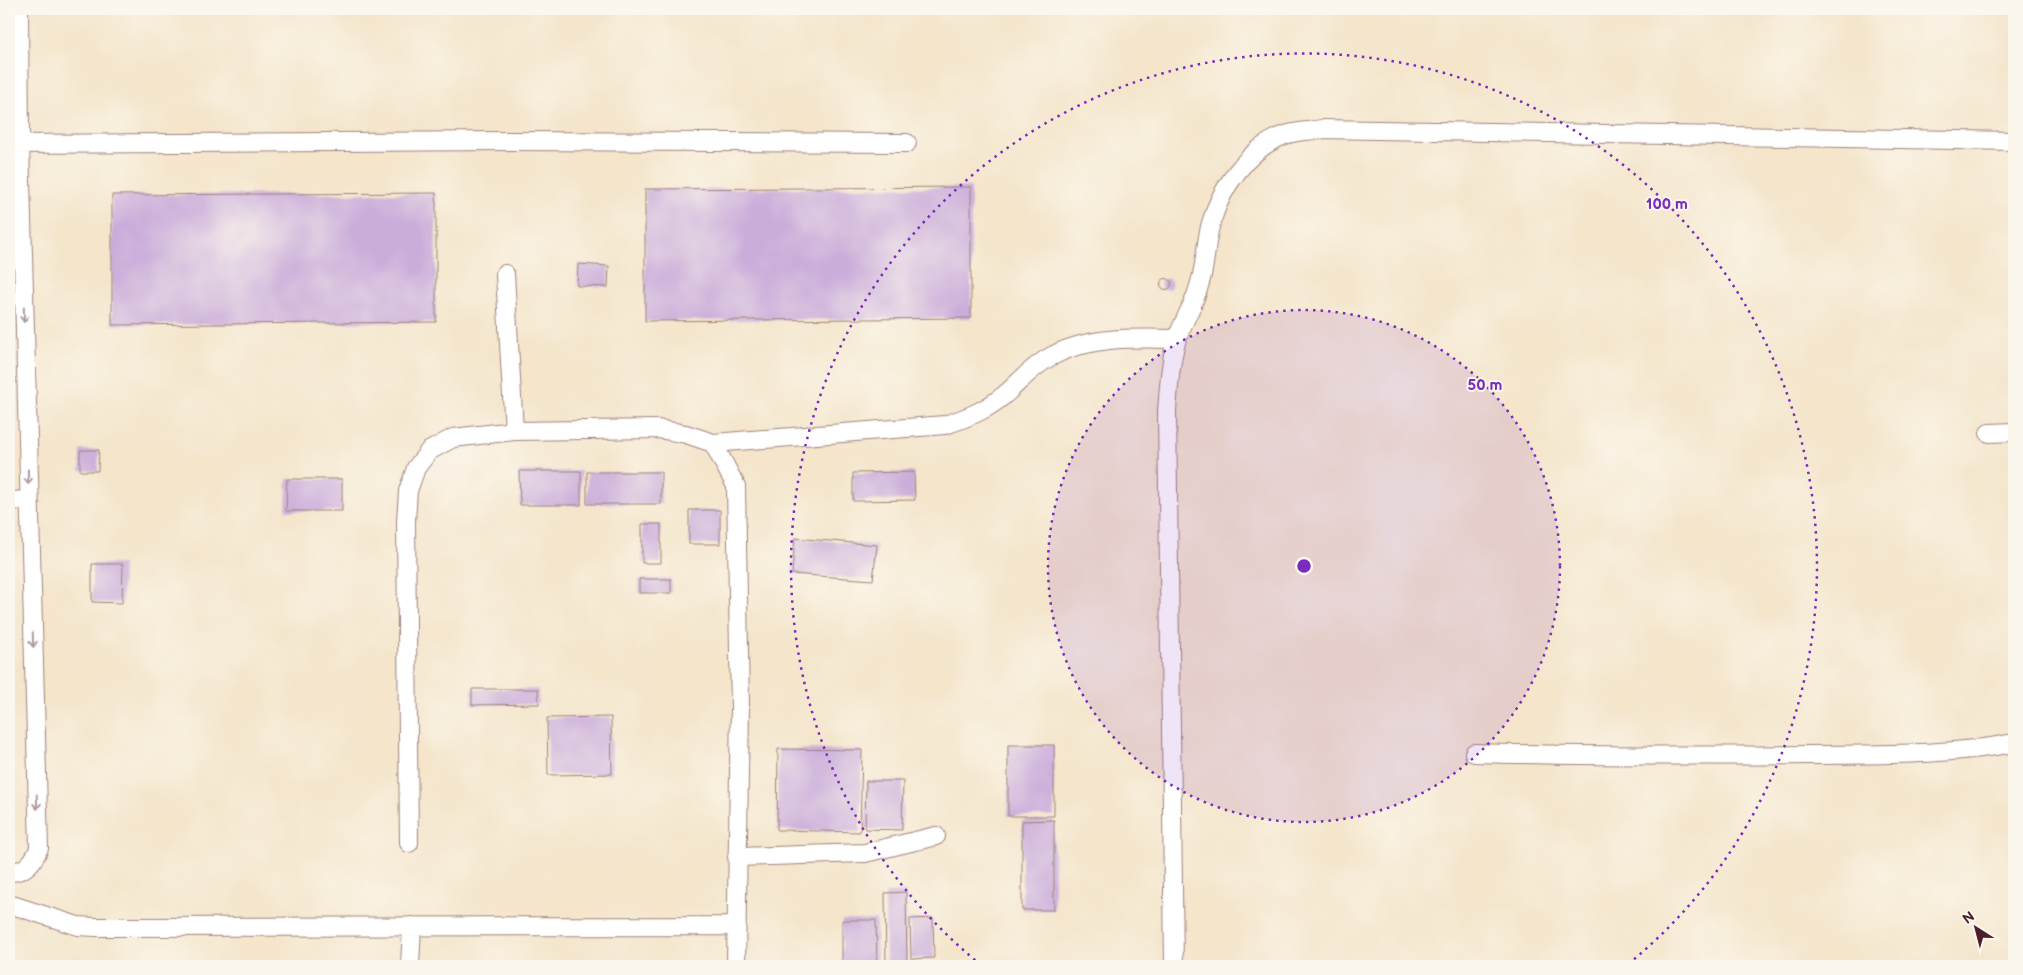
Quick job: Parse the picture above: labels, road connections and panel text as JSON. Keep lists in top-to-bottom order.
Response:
{
  "north": "top left",
  "rings": ["100 m", "50 m"]
}
